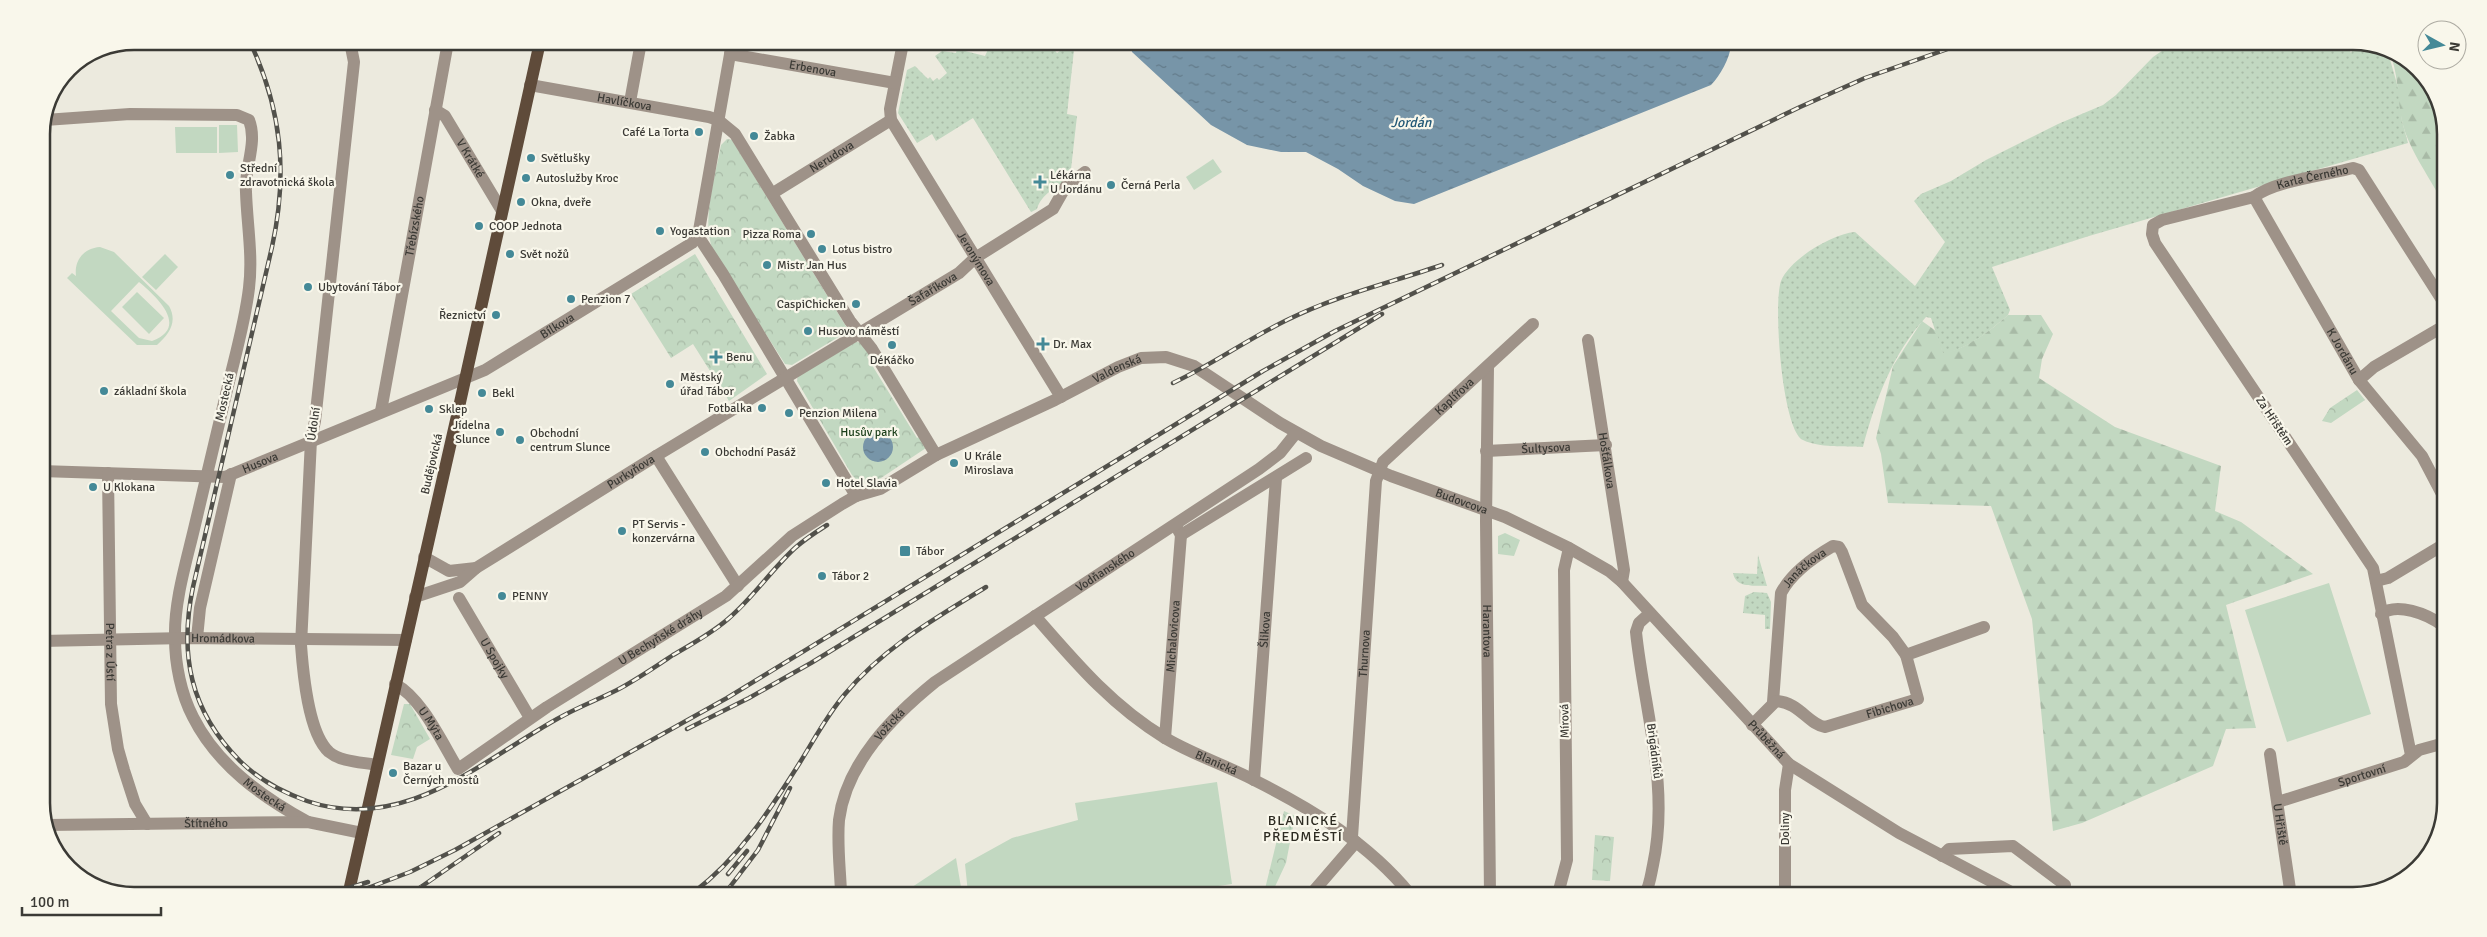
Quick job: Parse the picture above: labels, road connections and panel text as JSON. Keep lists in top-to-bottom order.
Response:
{
  "streets": {
    "main road": ["Budějovická"],
    "street": [
      "Erbenova",
      "Havlíčkova",
      "Nerudova",
      "V Krátké",
      "Karla Černého",
      "Třebízského",
      "Jeronýmova",
      "Šafaříkova",
      "Bílkova",
      "K Jordánu",
      "Valdenská",
      "Mostecká",
      "Kaplířova",
      "Za Hřištěm",
      "Údolní",
      "Šultysova",
      "Hošťálkova",
      "Husova",
      "Purkyňova",
      "Budovcova",
      "Janáčkova",
      "Vodňanského",
      "Šlikova",
      "Harantova",
      "Michalovicova",
      "U Bechyňské dráhy",
      "Hromádkova",
      "Petra z Ústí",
      "Thurnova",
      "U Spojky",
      "Fibichova",
      "Mírová",
      "U Mýta",
      "Vožická",
      "Průběžná",
      "Brigádníků",
      "Blanická",
      "Sportovní",
      "Štítného",
      "U Hřiště",
      "Doliny"
    ]
  },
  "crossings": [
    ["Havlíčkova", "Budějovická"],
    ["Nerudova", "Jeronýmova"],
    ["V Krátké", "Třebízského"],
    ["V Krátké", "Budějovická"],
    ["Karla Černého", "K Jordánu"],
    ["Karla Černého", "Za Hřištěm"],
    ["Třebízského", "Husova"],
    ["Jeronýmova", "Šafaříkova"],
    ["Jeronýmova", "Valdenská"],
    ["Bílkova", "Husova"],
    ["Bílkova", "Budějovická"],
    ["Valdenská", "Budovcova"],
    ["Valdenská", "Vodňanského"],
    ["Mostecká", "Husova"],
    ["Mostecká", "Hromádkova"],
    ["Mostecká", "Štítného"],
    ["Kaplířova", "Budovcova"],
    ["Kaplířova", "Harantova"],
    ["Kaplířova", "Thurnova"],
    ["Za Hřištěm", "Sportovní"],
    ["Údolní", "Husova"],
    ["Údolní", "Budějovická"],
    ["Údolní", "Hromádkova"],
    ["Šultysova", "Hošťálkova"],
    ["Šultysova", "Harantova"],
    ["Hošťálkova", "Budovcova"],
    ["Hošťálkova", "Průběžná"],
    ["Husova", "Budějovická"],
    ["Husova", "Petra z Ústí"],
    ["Budějovická", "Purkyňova"],
    ["Budějovická", "Hromádkova"],
    ["Budějovická", "U Mýta"],
    ["Budějovická", "Štítného"],
    ["Budovcova", "Vodňanského"],
    ["Budovcova", "Harantova"],
    ["Budovcova", "Thurnova"],
    ["Budovcova", "Mírová"],
    ["Budovcova", "Průběžná"],
    ["Janáčkova", "Fibichova"],
    ["Vodňanského", "Šlikova"],
    ["Vodňanského", "Michalovicova"],
    ["Vodňanského", "Vožická"],
    ["Vodňanského", "Blanická"],
    ["Šlikova", "Blanická"],
    ["Michalovicova", "Blanická"],
    ["U Bechyňské dráhy", "U Spojky"],
    ["U Bechyňské dráhy", "U Mýta"],
    ["Hromádkova", "Petra z Ústí"],
    ["Petra z Ústí", "Štítného"],
    ["Thurnova", "Blanická"],
    ["Vožická", "Blanická"],
    ["Průběžná", "Brigádníků"],
    ["Průběžná", "Doliny"],
    ["Sportovní", "U Hřiště"]
  ],
  "districts": ["BLANICKÉ PŘEDMĚSTÍ"],
  "water": ["Jordán"],
  "parks": ["Husův park"],
  "places": {
    "other": [
      "Café La Torta",
      "Žabka",
      "Světlušky",
      "Střední zdravotnická škola",
      "Autoslužby Kroc",
      "Černá Perla",
      "Okna, dveře",
      "COOP Jednota",
      "Yogastation",
      "Pizza Roma",
      "Lotus bistro",
      "Svět nožů",
      "Mistr Jan Hus",
      "Ubytování Tábor",
      "Penzion 7",
      "CaspiChicken",
      "Řeznictví",
      "Husovo náměstí",
      "DéKáčko",
      "Městský úřad Tábor",
      "základní škola",
      "Bekl",
      "Fotbalka",
      "Sklep",
      "Penzion Milena",
      "Jídelna Slunce",
      "Obchodní centrum Slunce",
      "Obchodní Pasáž",
      "U Krále Miroslava",
      "Hotel Slavia",
      "U Klokana",
      "PT Servis - konzervárna",
      "Tábor 2",
      "PENNY",
      "Bazar u Černých mostů"
    ],
    "health": ["Lékárna U Jordánu", "Dr. Max", "Benu"],
    "transit": ["Tábor"]
  },
  "scale_bar": "100 m",
  "north": "right"
}
